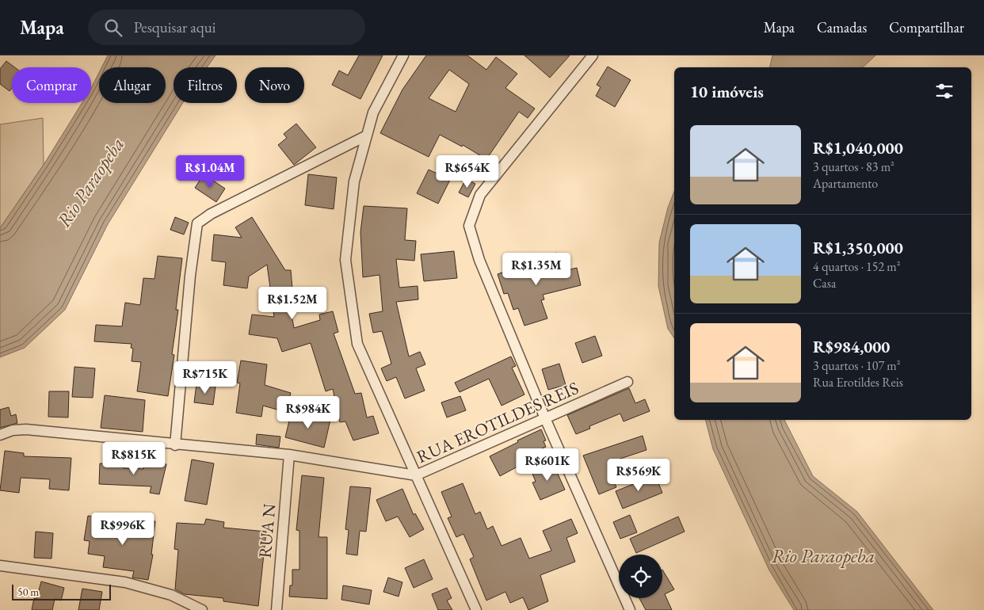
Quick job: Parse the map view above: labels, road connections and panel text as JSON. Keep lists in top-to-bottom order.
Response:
{
  "streets": {
    "street": ["RUA EROTILDES REIS", "RUA N"]
  },
  "crossings": [
    ["RUA EROTILDES REIS", "RUA N"]
  ],
  "water": ["Rio Paraopeba"],
  "scale_bar": "50 m",
  "page": {
    "header": "Mapa",
    "search": "Pesquisar aqui",
    "nav": ["Mapa", "Camadas", "Compartilhar"],
    "chip": [
      "Comprar",
      "Alugar",
      "Filtros",
      "Novo"
    ],
    "heading": "10 imóveis",
    "list": [
      {
        "name": "R$1,040,000",
        "note": "3 quartos · 83 m² · Apartamento"
      },
      {
        "name": "R$1,350,000",
        "note": "4 quartos · 152 m² · Casa"
      },
      {
        "name": "R$984,000",
        "note": "3 quartos · 107 m² · Rua Erotildes Reis"
      }
    ],
    "price": [
      "R$1.04M",
      "R$654K",
      "R$1.35M",
      "R$1.52M",
      "R$715K",
      "R$984K",
      "R$815K",
      "R$601K",
      "R$569K",
      "R$996K"
    ],
    "scale": "50 m"
  }
}
